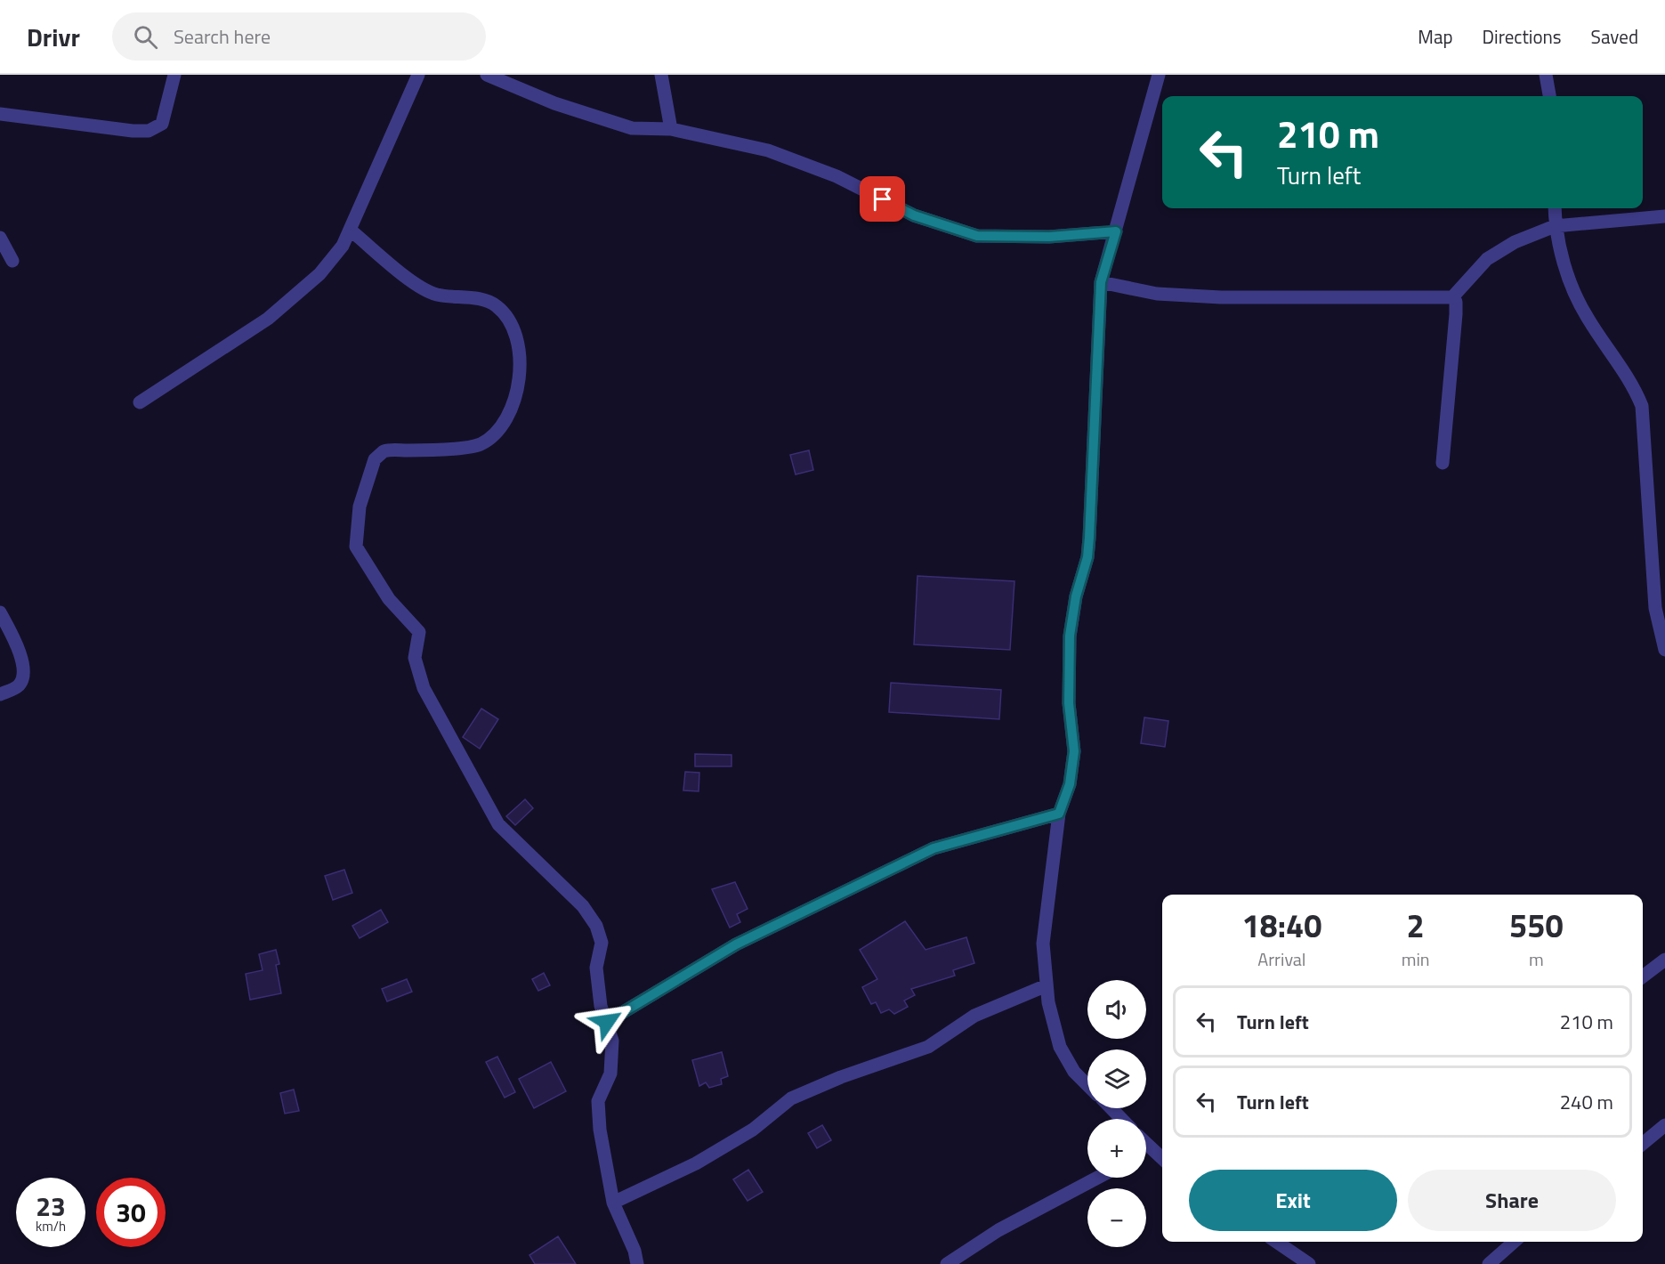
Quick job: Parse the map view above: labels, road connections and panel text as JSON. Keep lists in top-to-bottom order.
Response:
{
  "page": {
    "header": "Drivr",
    "search": "Search here",
    "nav": ["Map", "Directions", "Saved"],
    "turn": ["210 m", "Turn left"],
    "eta": [
      "18:40",
      "Arrival",
      "2",
      "min",
      "550",
      "m"
    ],
    "map_buttons": ["+", "−"],
    "list": [
      {
        "name": "Turn left",
        "value": "210 m"
      },
      {
        "name": "Turn left",
        "value": "240 m"
      }
    ],
    "buttons": ["Exit", "Share"],
    "speed": "23 km/h",
    "limit": "30"
  }
}
